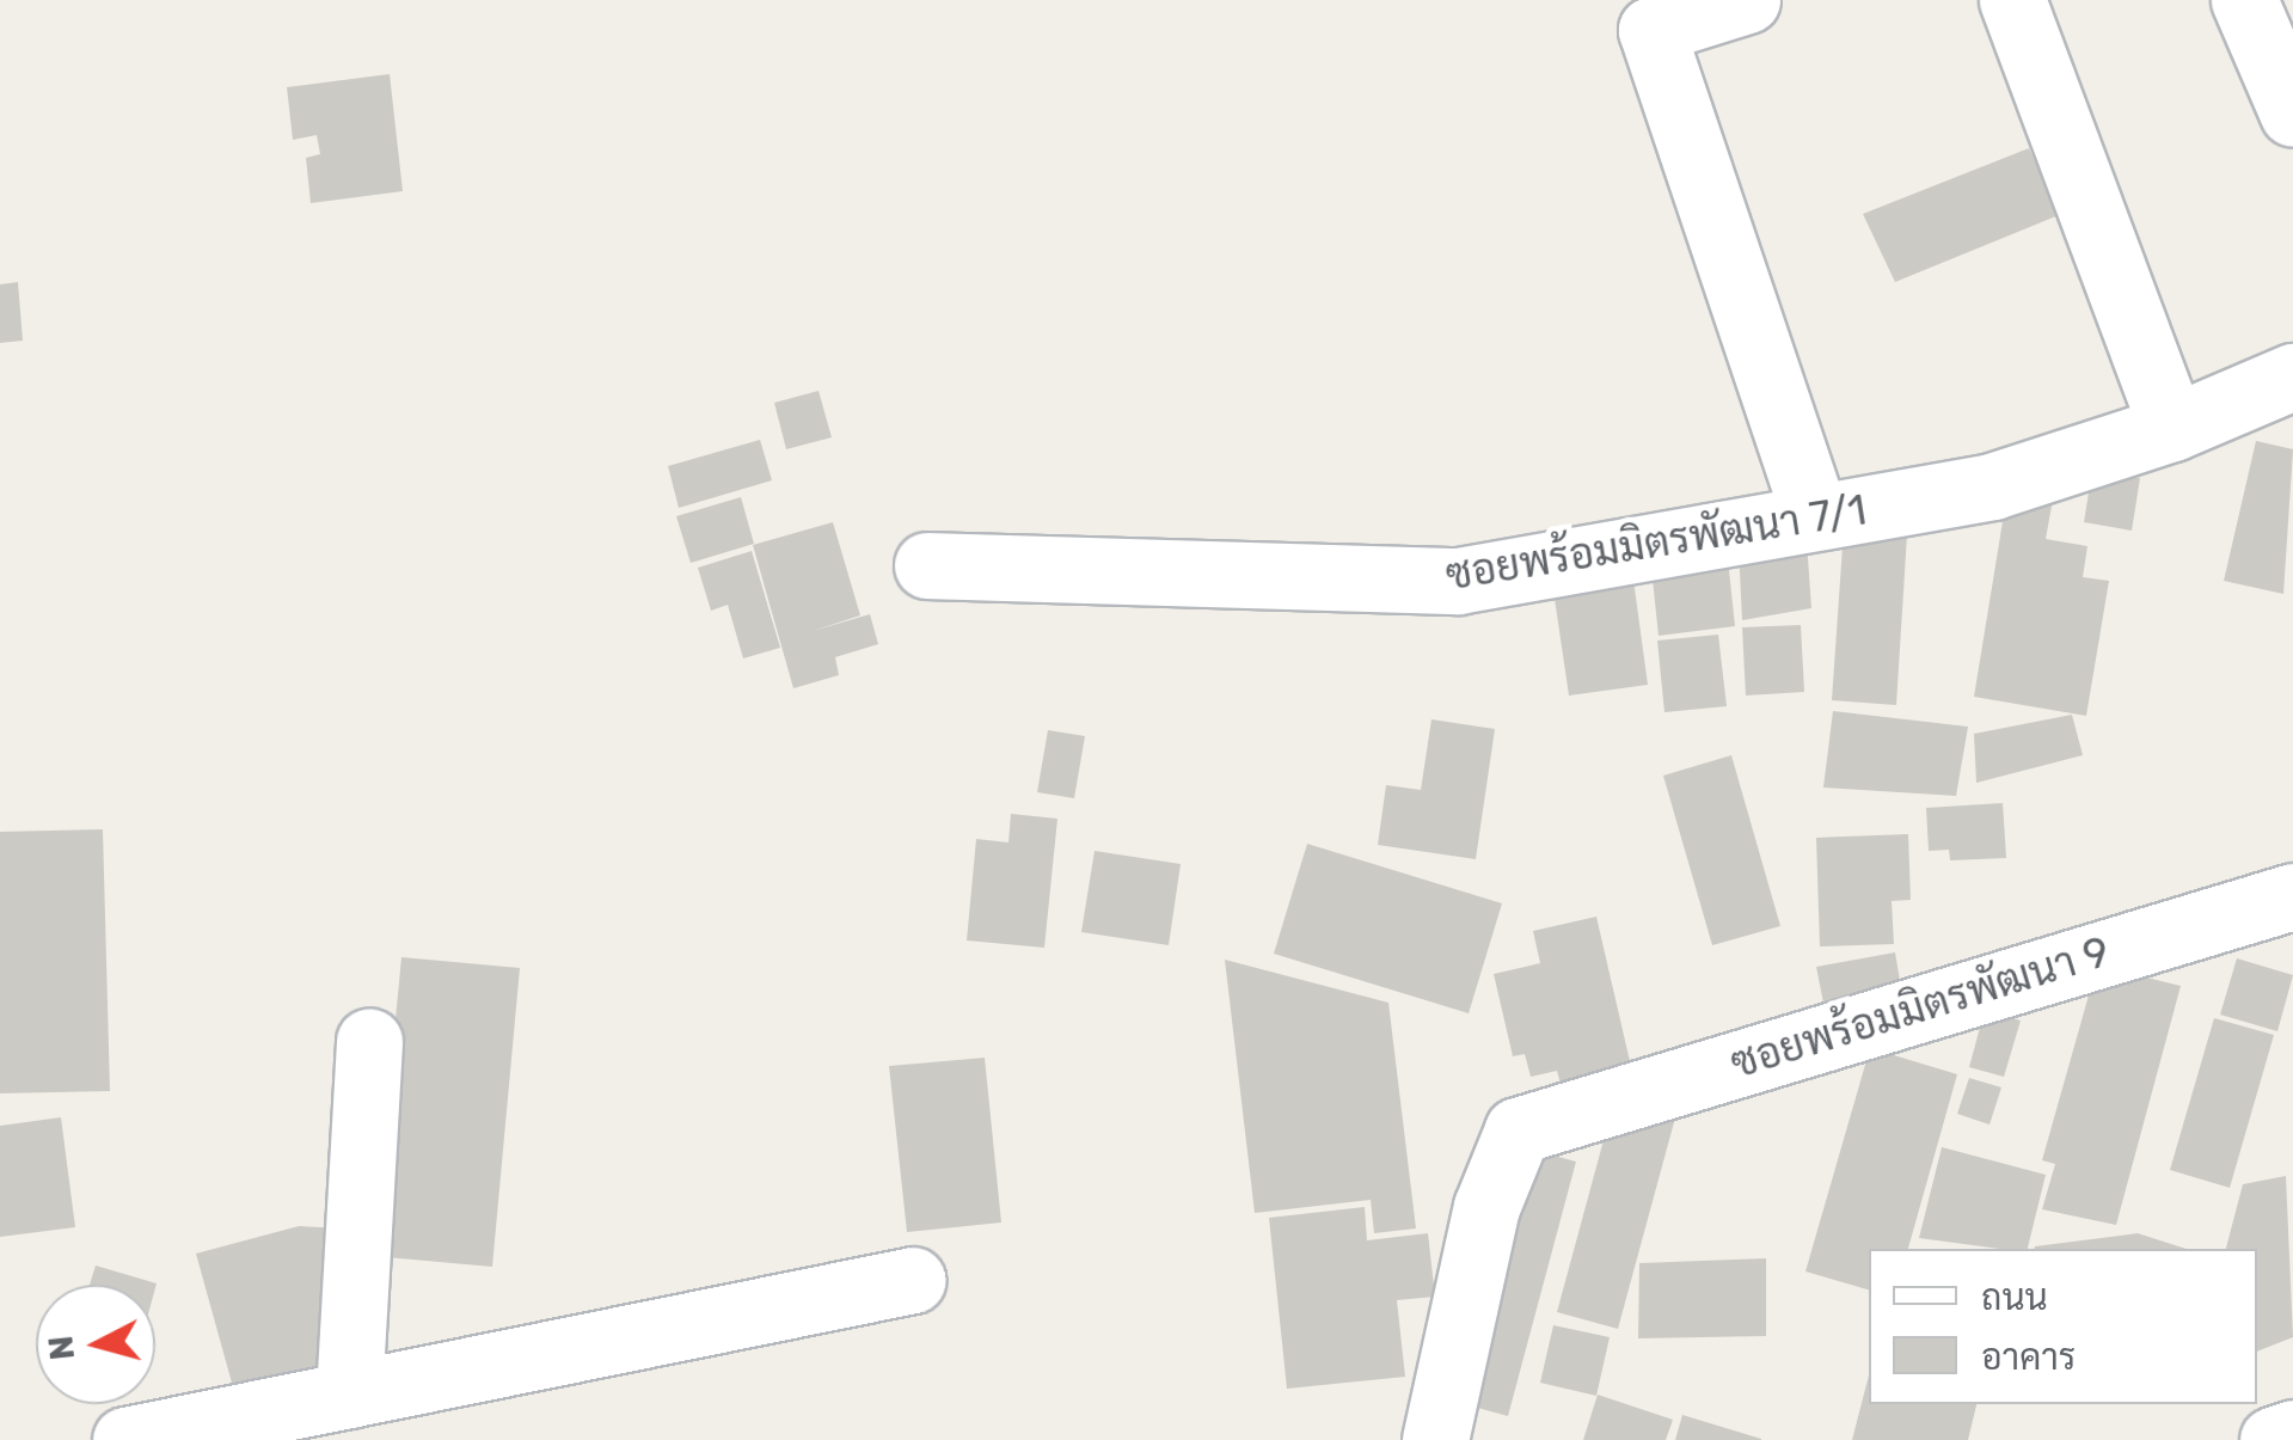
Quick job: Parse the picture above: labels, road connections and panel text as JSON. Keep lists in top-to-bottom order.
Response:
{
  "streets": {
    "street": ["ซอยพร้อมมิตรพัฒนา 7/1", "ซอยพร้อมมิตรพัฒนา 9"]
  },
  "legend": ["ถนน", "อาคาร"],
  "north": "left"
}
